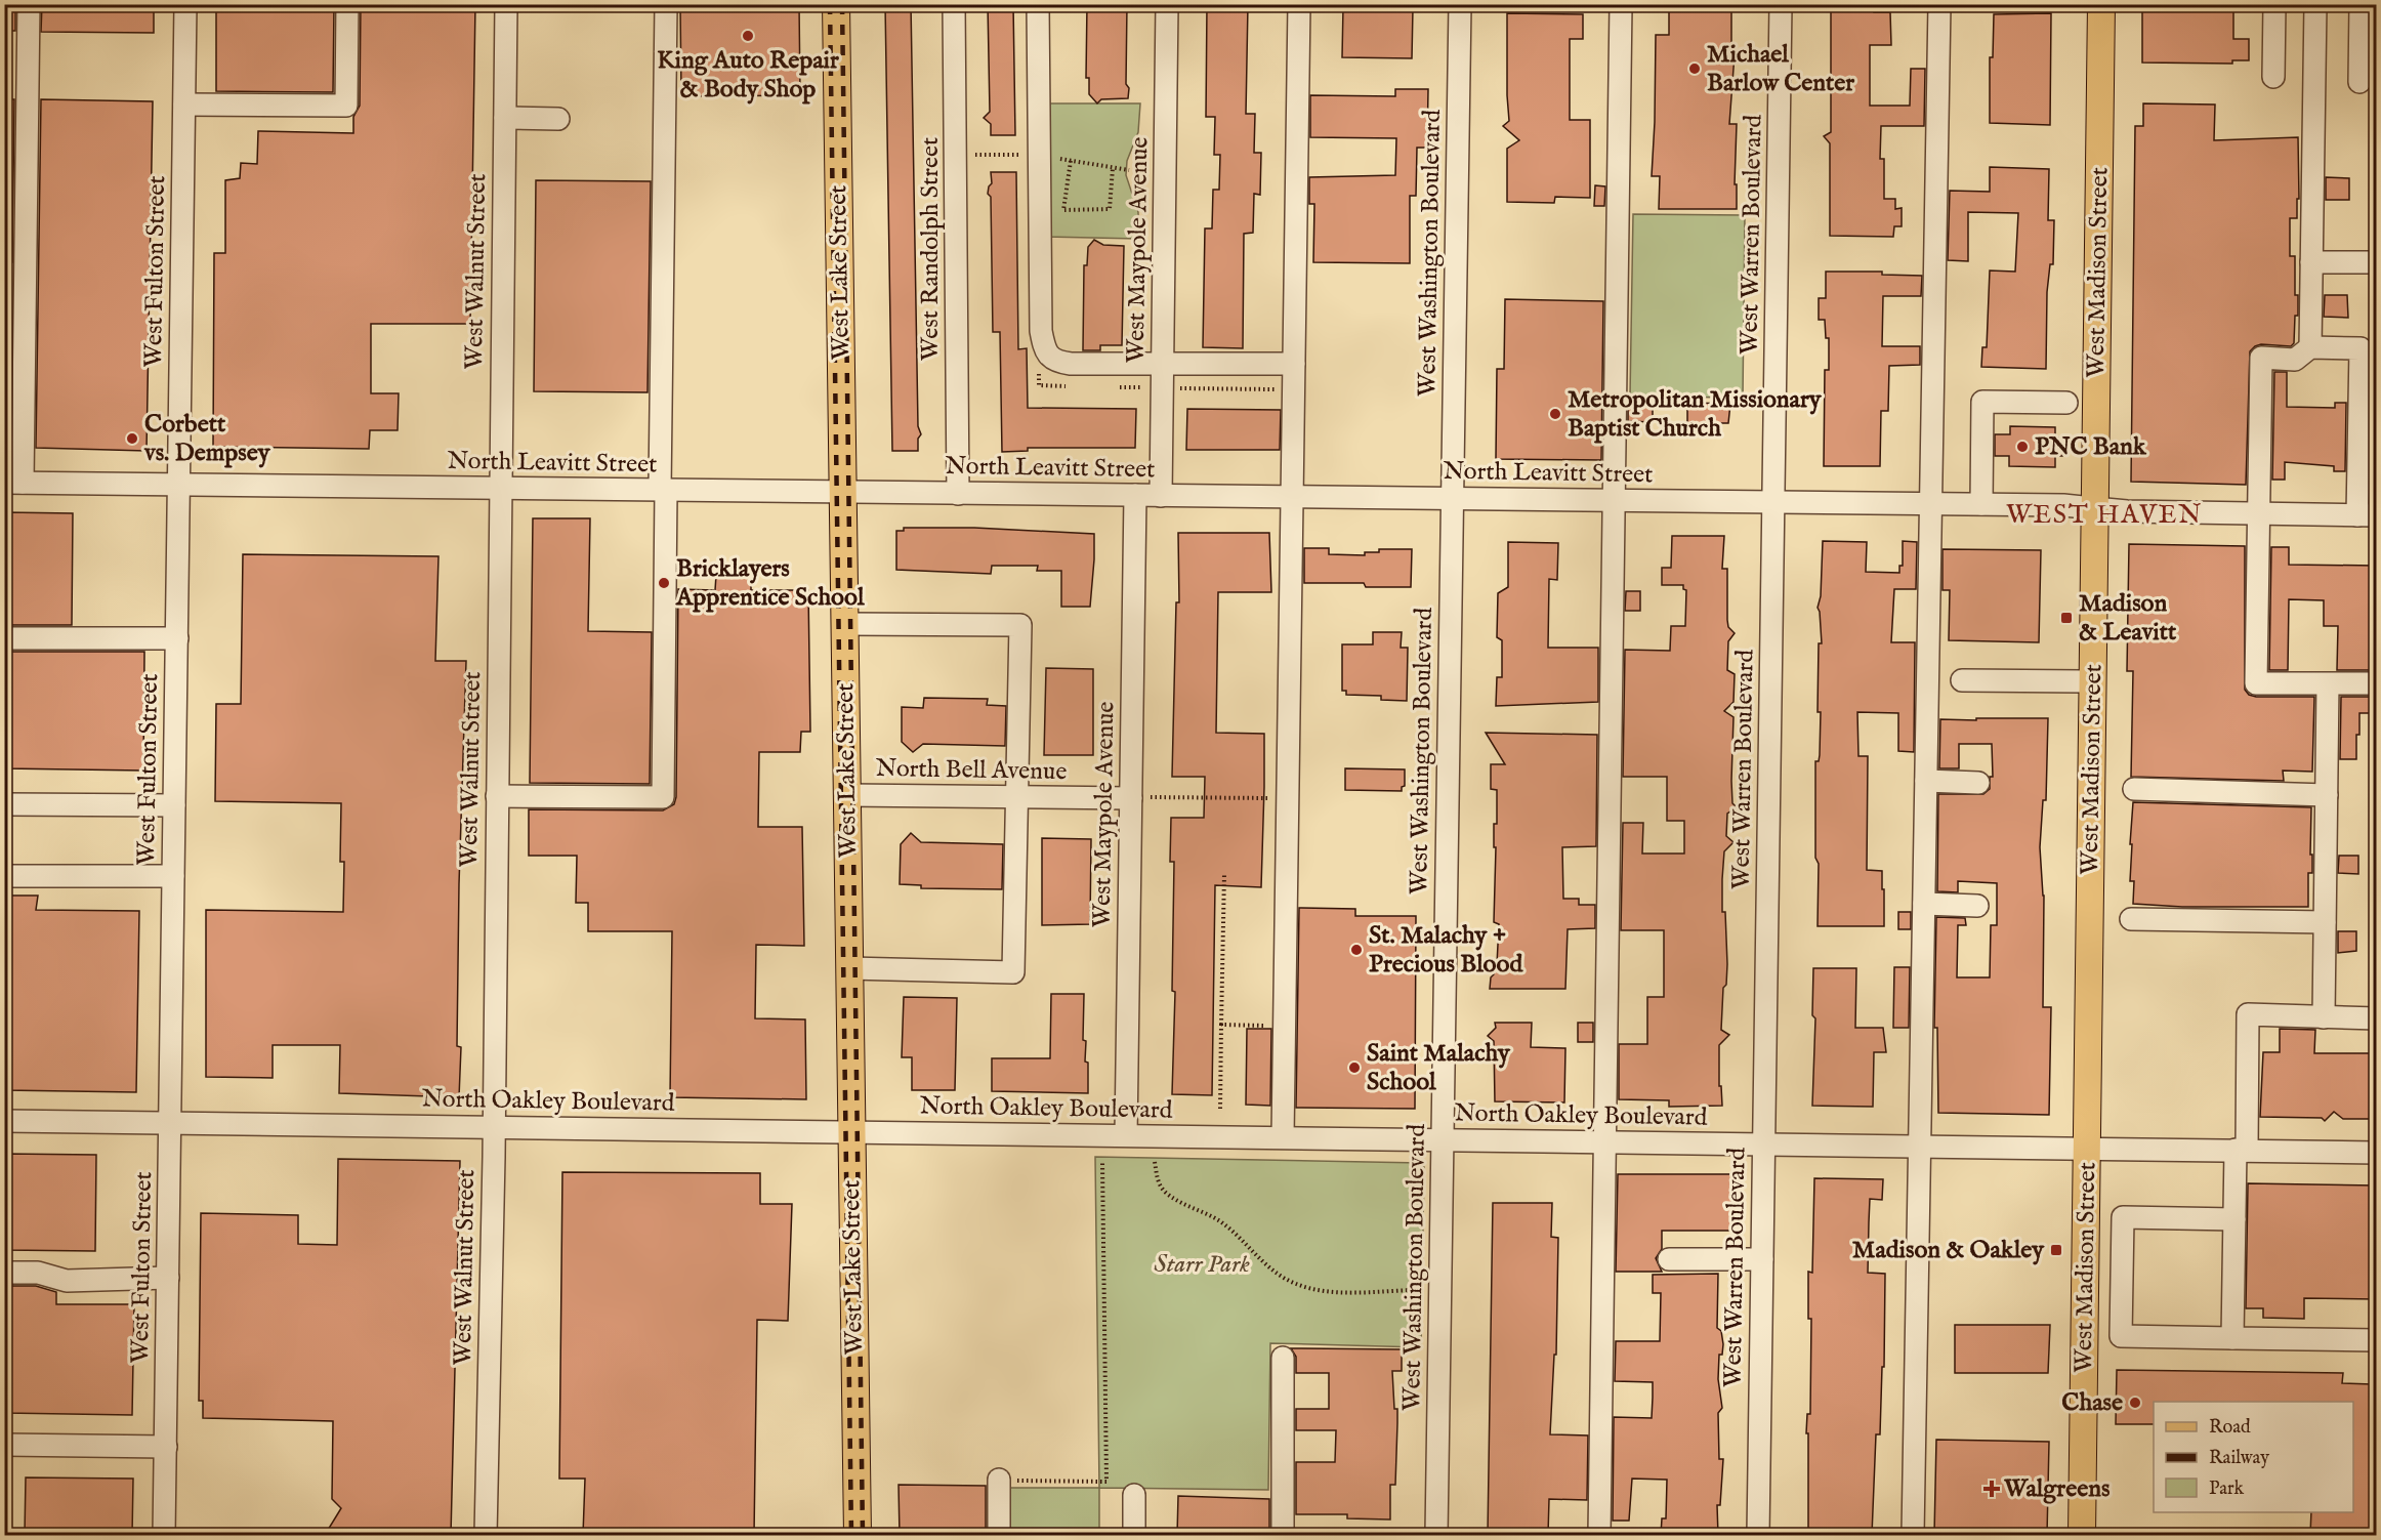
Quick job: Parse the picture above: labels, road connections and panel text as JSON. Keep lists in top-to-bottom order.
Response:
{
  "streets": {
    "main road": ["West Lake Street", "West Madison Street"],
    "street": [
      "West Warren Boulevard",
      "West Randolph Street",
      "West Maypole Avenue",
      "West Washington Boulevard",
      "West Fulton Street",
      "West Walnut Street",
      "North Leavitt Street",
      "North Bell Avenue",
      "North Oakley Boulevard"
    ]
  },
  "crossings": [
    ["West Warren Boulevard", "North Leavitt Street"],
    ["West Warren Boulevard", "North Oakley Boulevard"],
    ["West Randolph Street", "North Leavitt Street"],
    ["West Maypole Avenue", "North Leavitt Street"],
    ["West Maypole Avenue", "North Bell Avenue"],
    ["West Maypole Avenue", "North Oakley Boulevard"],
    ["West Washington Boulevard", "North Leavitt Street"],
    ["West Washington Boulevard", "North Oakley Boulevard"],
    ["West Fulton Street", "North Leavitt Street"],
    ["West Fulton Street", "North Oakley Boulevard"],
    ["West Walnut Street", "North Leavitt Street"],
    ["West Walnut Street", "North Oakley Boulevard"],
    ["West Lake Street", "North Leavitt Street"],
    ["West Lake Street", "North Bell Avenue"],
    ["West Lake Street", "North Oakley Boulevard"],
    ["West Madison Street", "North Leavitt Street"],
    ["West Madison Street", "North Oakley Boulevard"]
  ],
  "districts": ["WEST HAVEN"],
  "parks": ["Starr Park"],
  "places": {
    "other": [
      "King Auto Repair & Body Shop",
      "Michael Barlow Center",
      "Metropolitan Missionary Baptist Church",
      "Corbett vs. Dempsey",
      "PNC Bank",
      "Bricklayers Apprentice School",
      "St. Malachy + Precious Blood",
      "Saint Malachy School",
      "Chase"
    ],
    "transit": ["Madison & Leavitt", "Madison & Oakley"],
    "health": ["Walgreens"]
  },
  "legend": ["Road", "Railway", "Park"]
}
